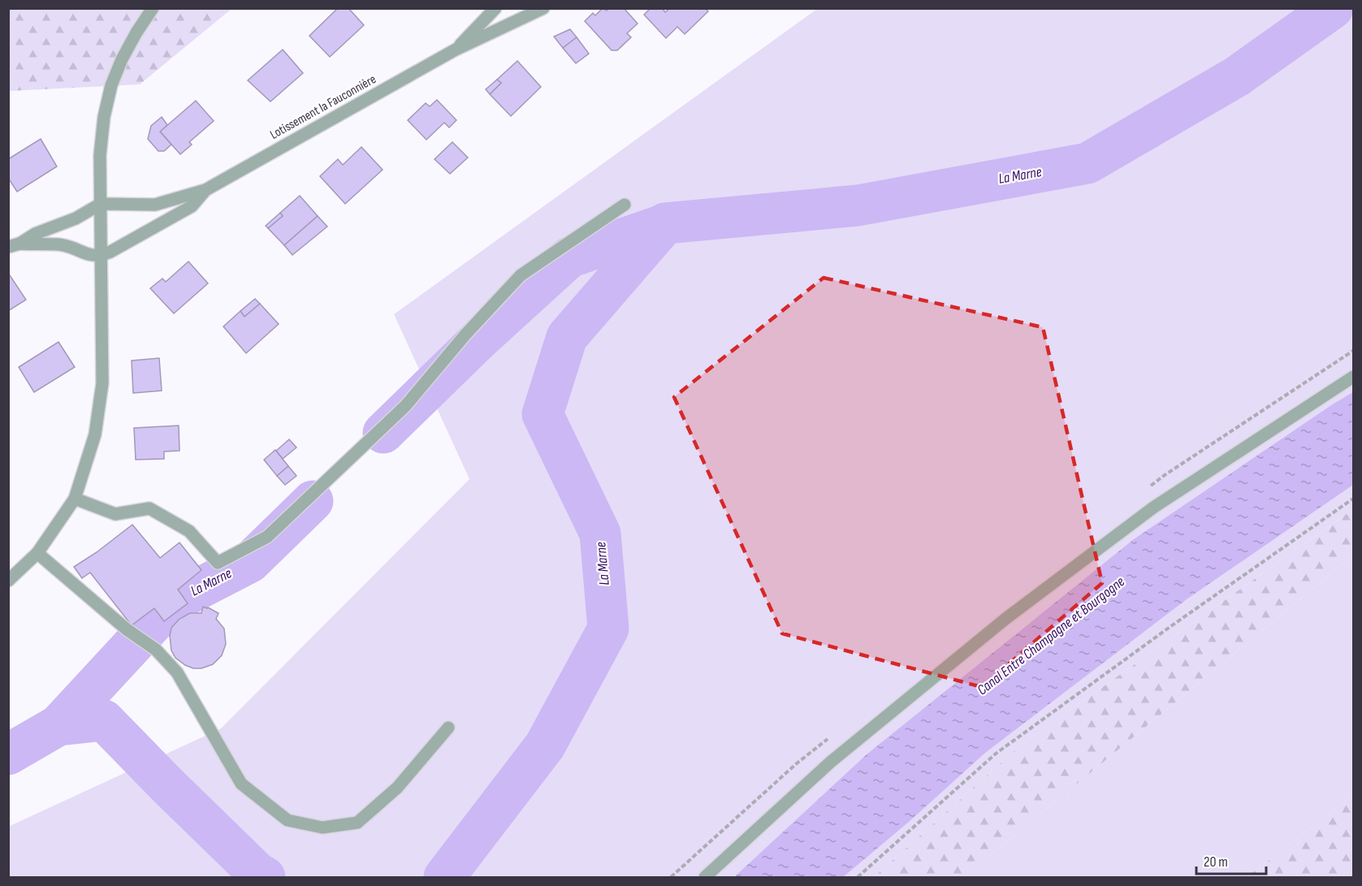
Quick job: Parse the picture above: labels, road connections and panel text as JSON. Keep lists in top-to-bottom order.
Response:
{
  "streets": {
    "street": ["Lotissement la Fauconnière"]
  },
  "water": ["La Marne", "Canal Entre Champagne et Bourgogne"],
  "scale_bar": "20 m"
}
